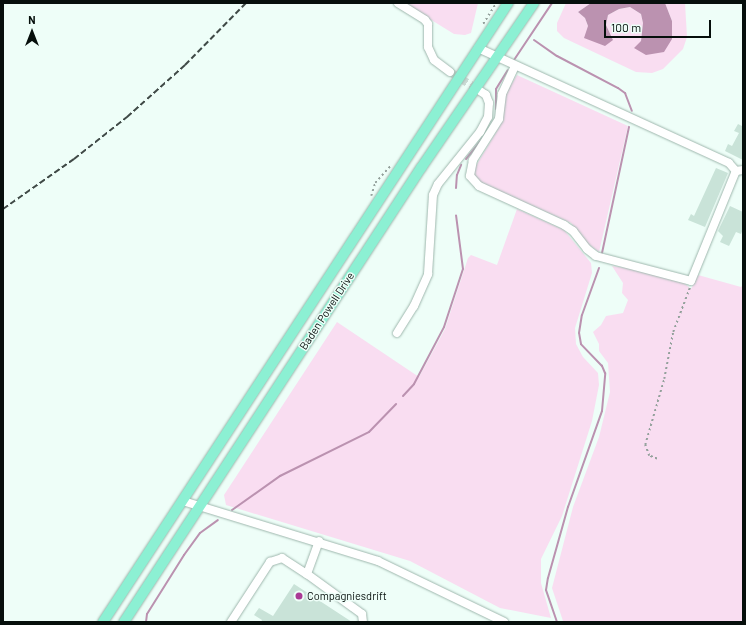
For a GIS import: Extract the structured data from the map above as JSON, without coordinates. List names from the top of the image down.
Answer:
{
  "streets": {
    "main road": ["Baden Powell Drive"]
  },
  "places": ["Compagniesdrift"],
  "scale_bar": "100 m",
  "north": "top"
}
